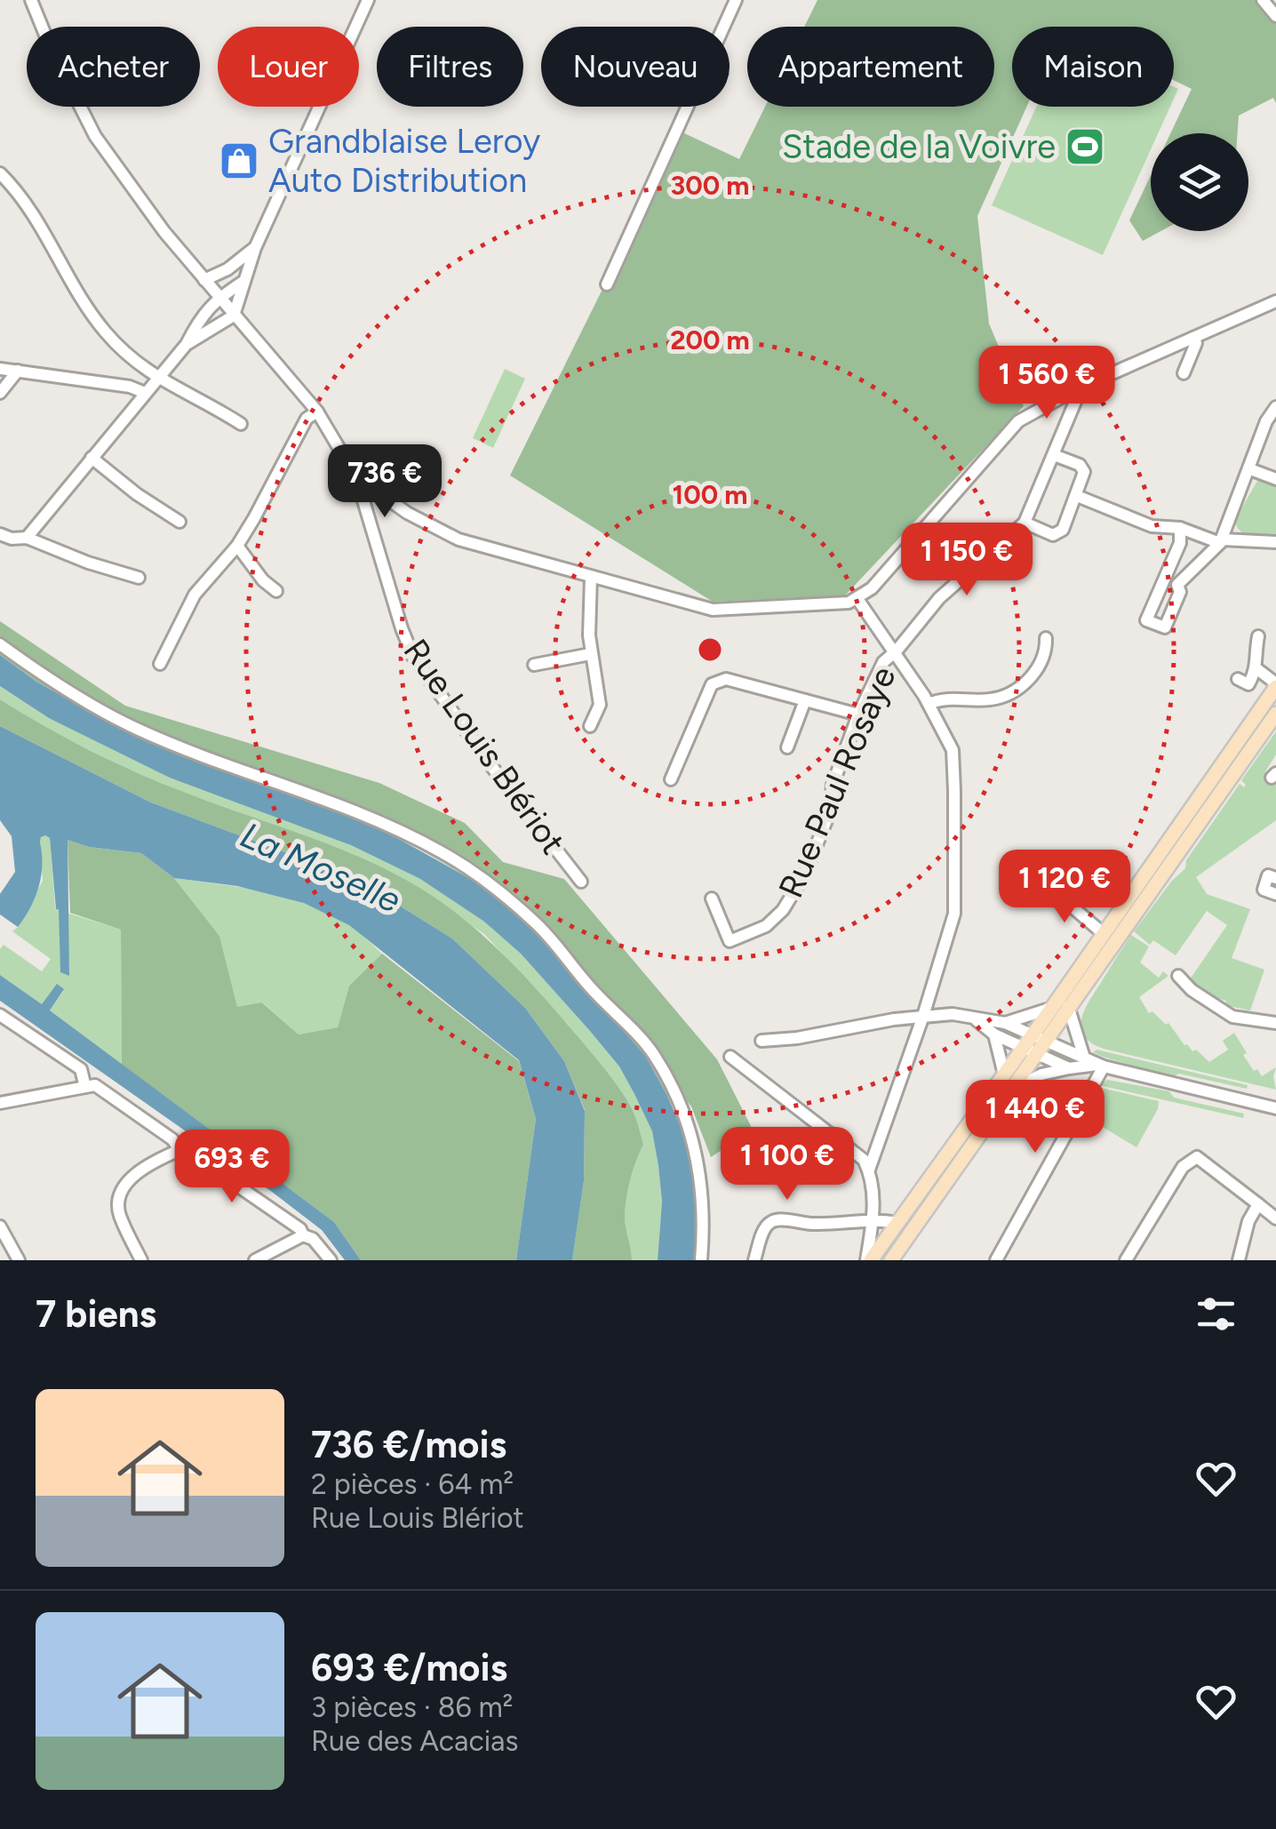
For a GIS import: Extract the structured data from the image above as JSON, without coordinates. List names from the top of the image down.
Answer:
{
  "streets": {
    "street": ["Rue Louis Blériot", "Rue Paul Rosaye"]
  },
  "water": ["La Moselle"],
  "places": {
    "sports": ["Stade de la Voivre"],
    "shop": ["Grandblaise Leroy Auto Distribution"]
  },
  "page": {
    "chip": [
      "Acheter",
      "Louer",
      "Filtres",
      "Nouveau",
      "Appartement",
      "Maison"
    ],
    "price": [
      "1 560 €",
      "736 €",
      "1 150 €",
      "1 120 €",
      "1 440 €",
      "1 100 €",
      "693 €"
    ],
    "heading": "7 biens",
    "list": [
      {
        "name": "736 €/mois",
        "note": "2 pièces · 64 m² · Rue Louis Blériot"
      },
      {
        "name": "693 €/mois",
        "note": "3 pièces · 86 m² · Rue des Acacias"
      }
    ]
  },
  "rings": ["300 m", "200 m", "100 m"]
}
